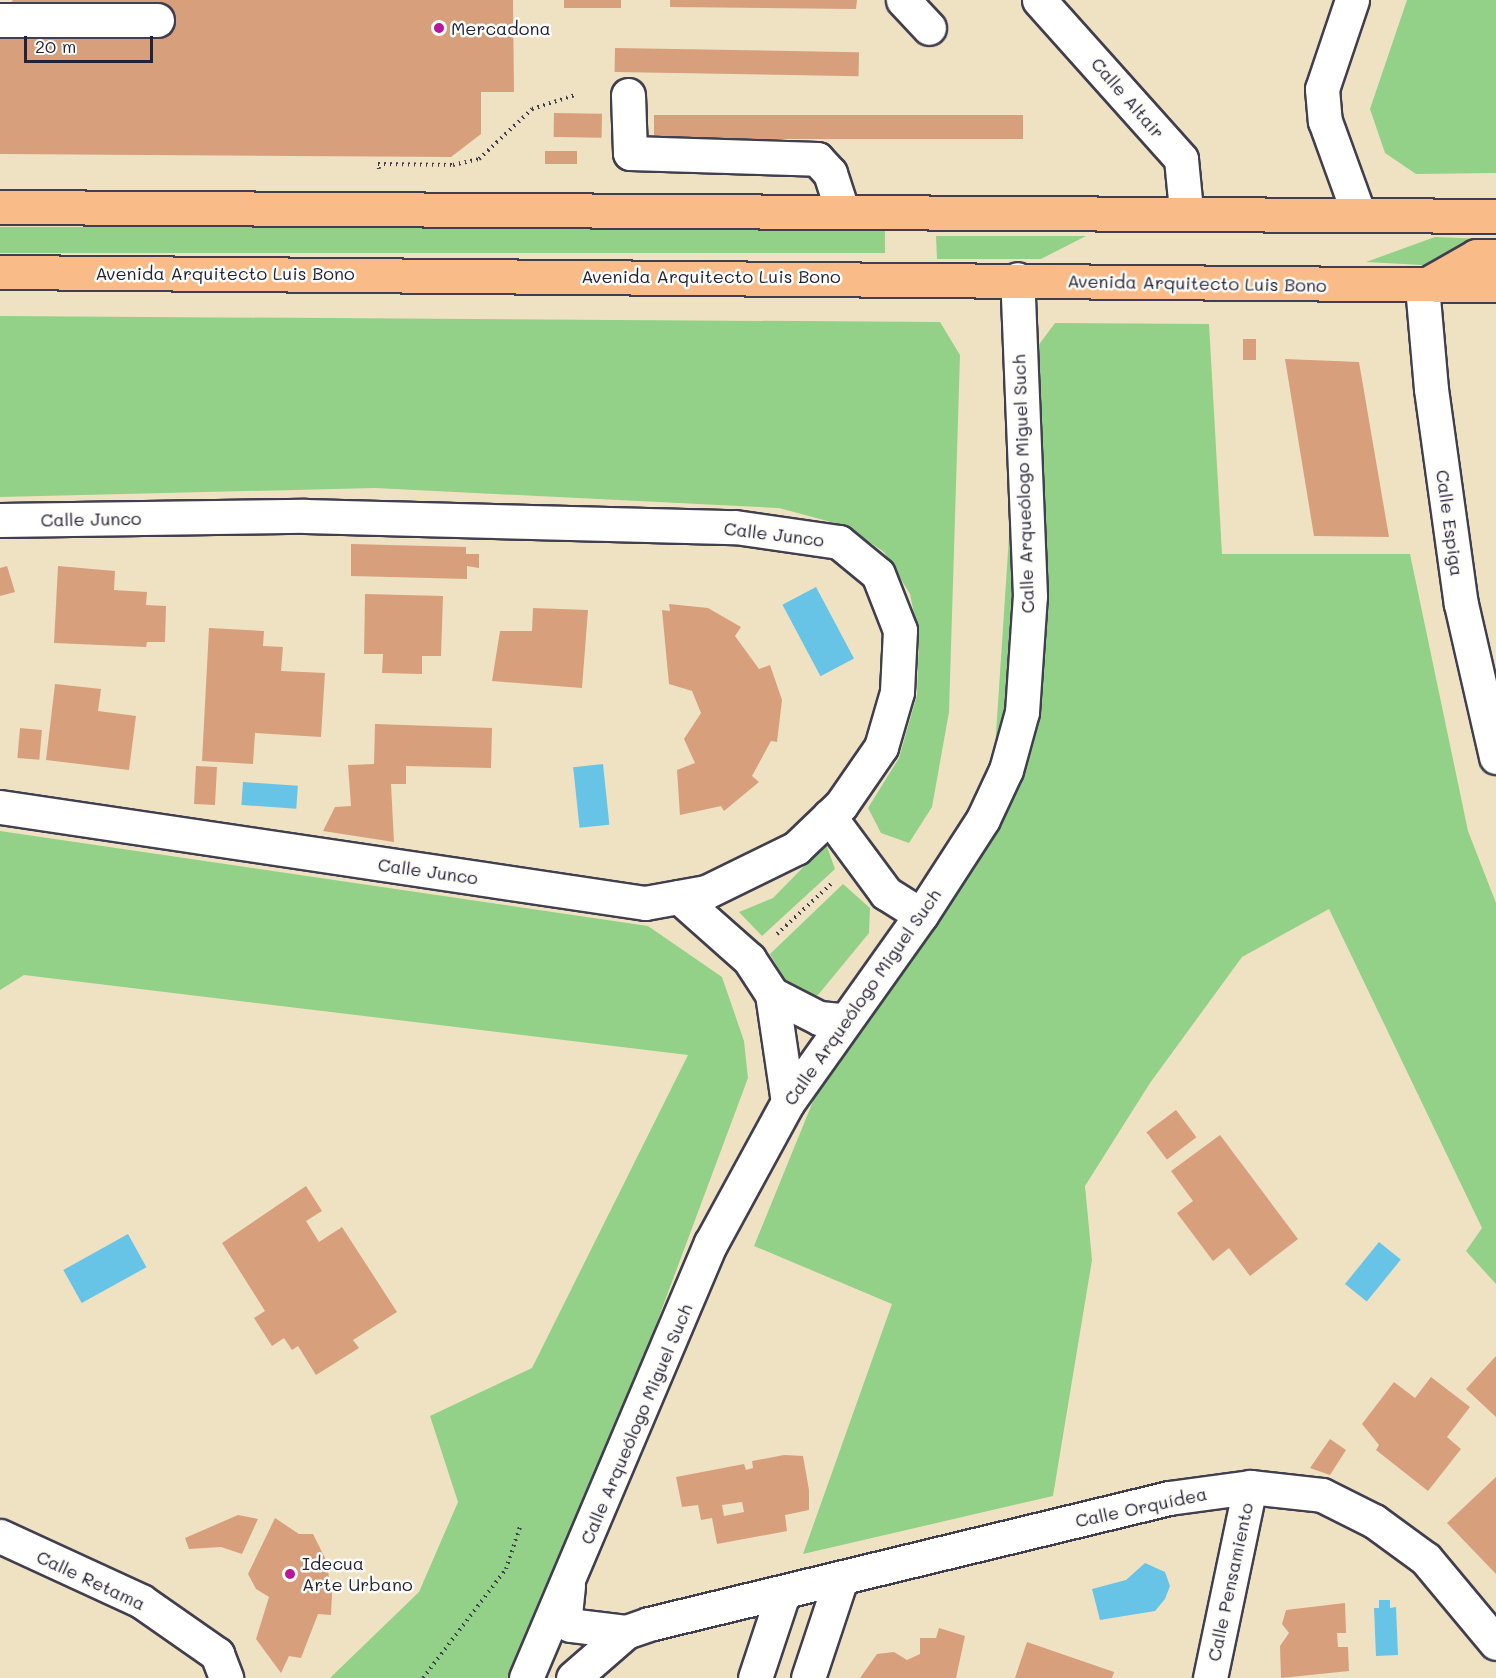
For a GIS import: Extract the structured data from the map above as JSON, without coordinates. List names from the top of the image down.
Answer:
{
  "streets": {
    "main road": ["Avenida Arquitecto Luis Bono"],
    "street": [
      "Calle Altair",
      "Calle Arqueólogo Miguel Such",
      "Calle Junco",
      "Calle Espiga",
      "Calle Orquídea",
      "Calle Retama",
      "Calle Pensamiento"
    ]
  },
  "crossings": [
    ["Avenida Arquitecto Luis Bono", "Calle Arqueólogo Miguel Such"],
    ["Avenida Arquitecto Luis Bono", "Calle Espiga"],
    ["Calle Arqueólogo Miguel Such", "Calle Orquídea"],
    ["Calle Orquídea", "Calle Pensamiento"]
  ],
  "places": ["Mercadona", "Idecua Arte Urbano"],
  "scale_bar": "20 m"
}
